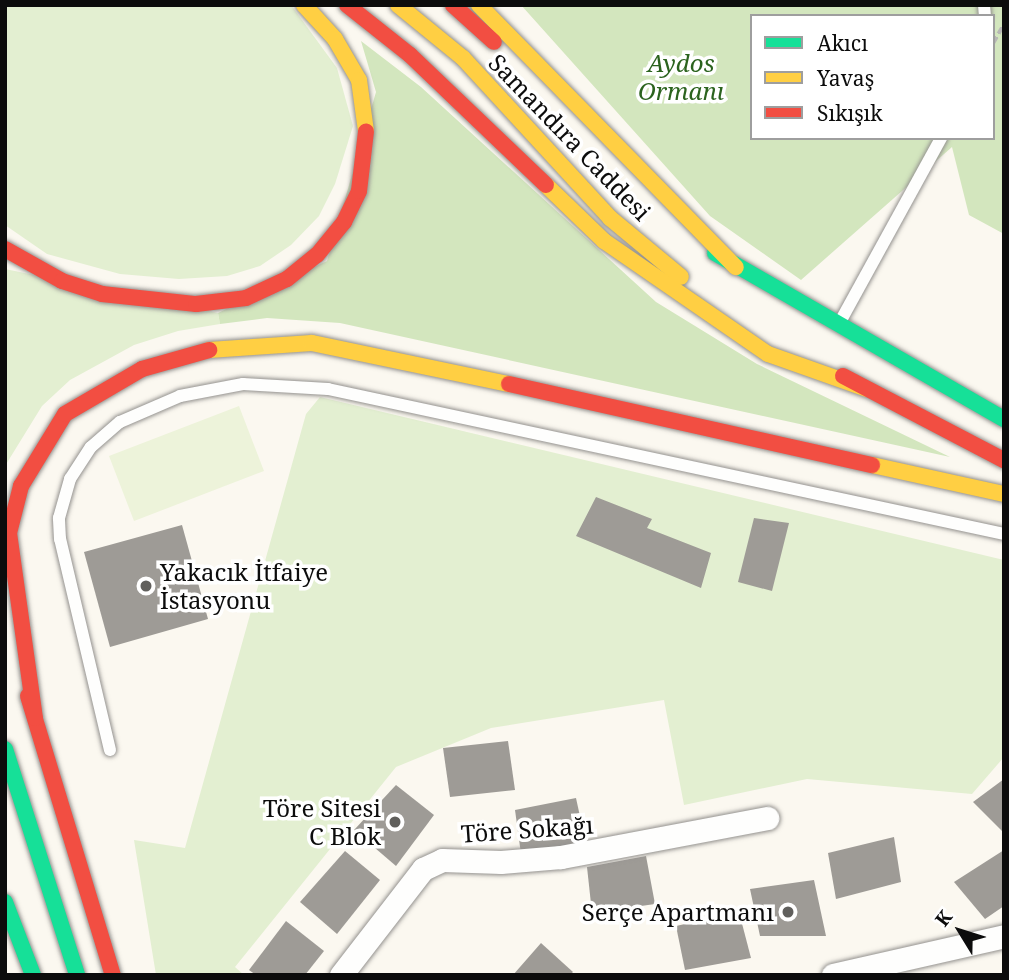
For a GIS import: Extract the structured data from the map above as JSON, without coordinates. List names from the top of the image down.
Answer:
{
  "streets": {
    "main road": ["Samandıra Caddesi"],
    "street": ["Töre Sokağı"]
  },
  "parks": ["Aydos Ormanı"],
  "places": ["Yakacık İtfaiye İstasyonu", "Töre Sitesi C Blok", "Serçe Apartmanı"],
  "legend": ["Akıcı", "Yavaş", "Sıkışık"],
  "north": "top left"
}
